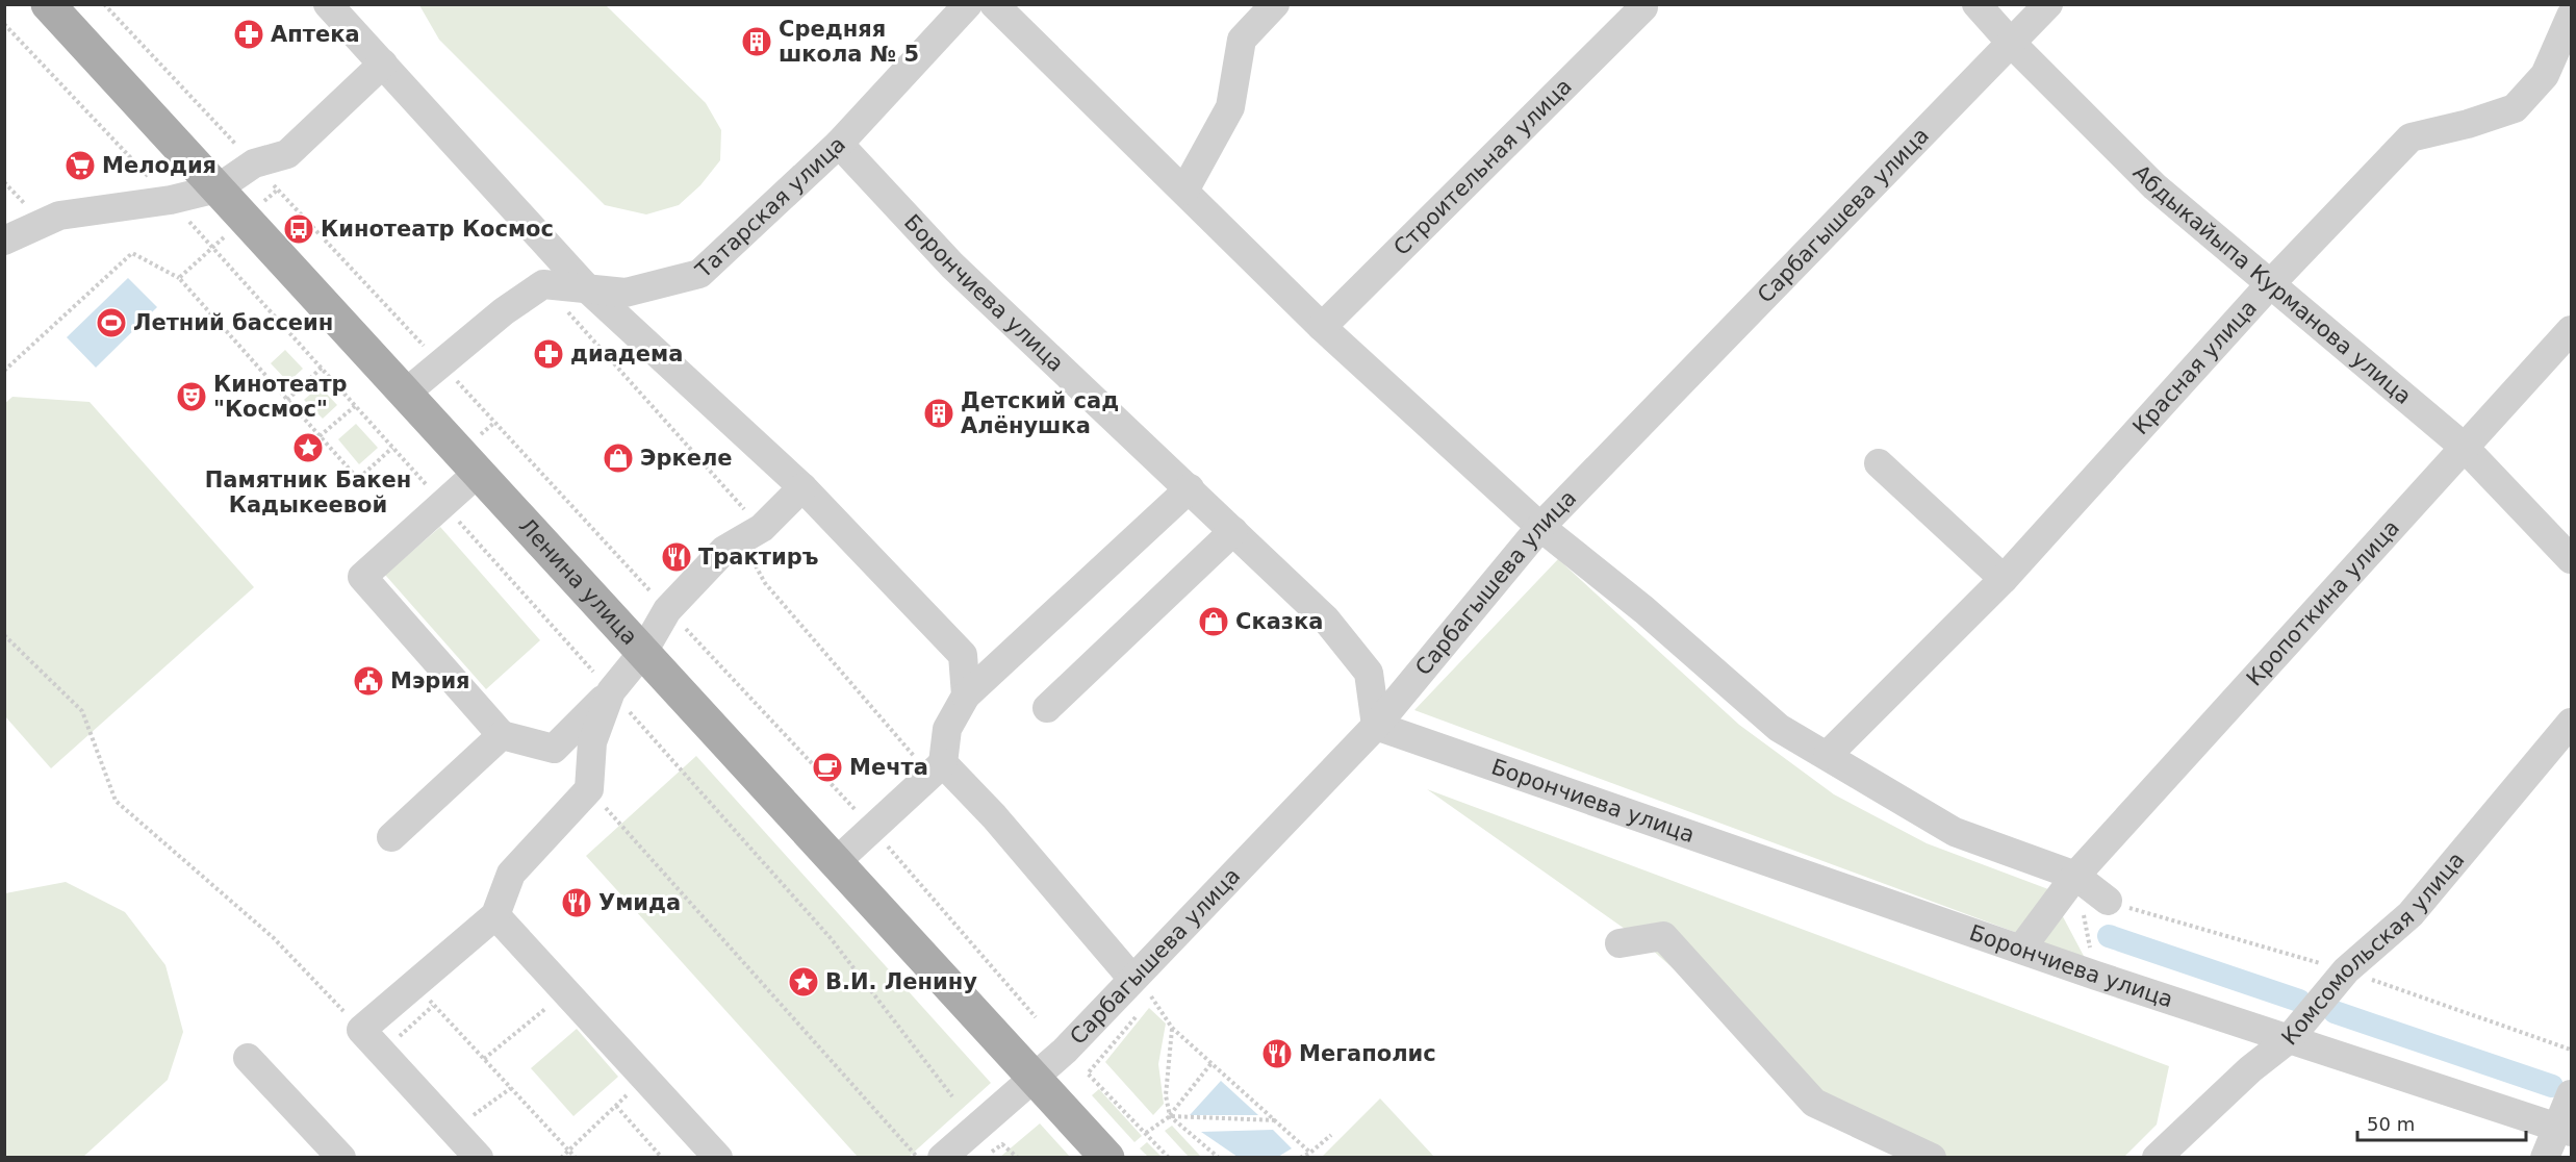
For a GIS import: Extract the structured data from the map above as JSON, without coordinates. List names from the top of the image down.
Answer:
{
  "streets": {
    "main road": ["Ленина улица"],
    "street": [
      "Строительная улица",
      "Татарская улица",
      "Сарбагышева улица",
      "Абдыкайыпа Курманова улица",
      "Борончиева улица",
      "Красная улица",
      "Кропоткина улица",
      "Комсомольская улица"
    ]
  },
  "crossings": [
    ["Татарская улица", "Борончиева улица"],
    ["Сарбагышева улица", "Абдыкайыпа Курманова улица"],
    ["Сарбагышева улица", "Борончиева улица"],
    ["Сарбагышева улица", "Ленина улица"],
    ["Абдыкайыпа Курманова улица", "Красная улица"],
    ["Абдыкайыпа Курманова улица", "Кропоткина улица"],
    ["Борончиева улица", "Кропоткина улица"],
    ["Борончиева улица", "Комсомольская улица"]
  ],
  "places": {
    "pharmacy": ["Аптека", "диадема"],
    "building": ["Средняя школа № 5", "Детский сад Алёнушка"],
    "supermarket": ["Мелодия"],
    "bus stop": ["Кинотеатр Космос"],
    "sports": ["Летний бассеин"],
    "theatre": ["Кинотеатр \"Космос\""],
    "place": ["Памятник Бакен Кадыкеевой", "В.И. Ленину"],
    "shop": ["Эркеле", "Сказка"],
    "restaurant": ["Трактиръ", "Умида", "Мегаполис"],
    "public building": ["Мэрия"],
    "cafe": ["Мечта"]
  },
  "scale_bar": "50 m"
}
